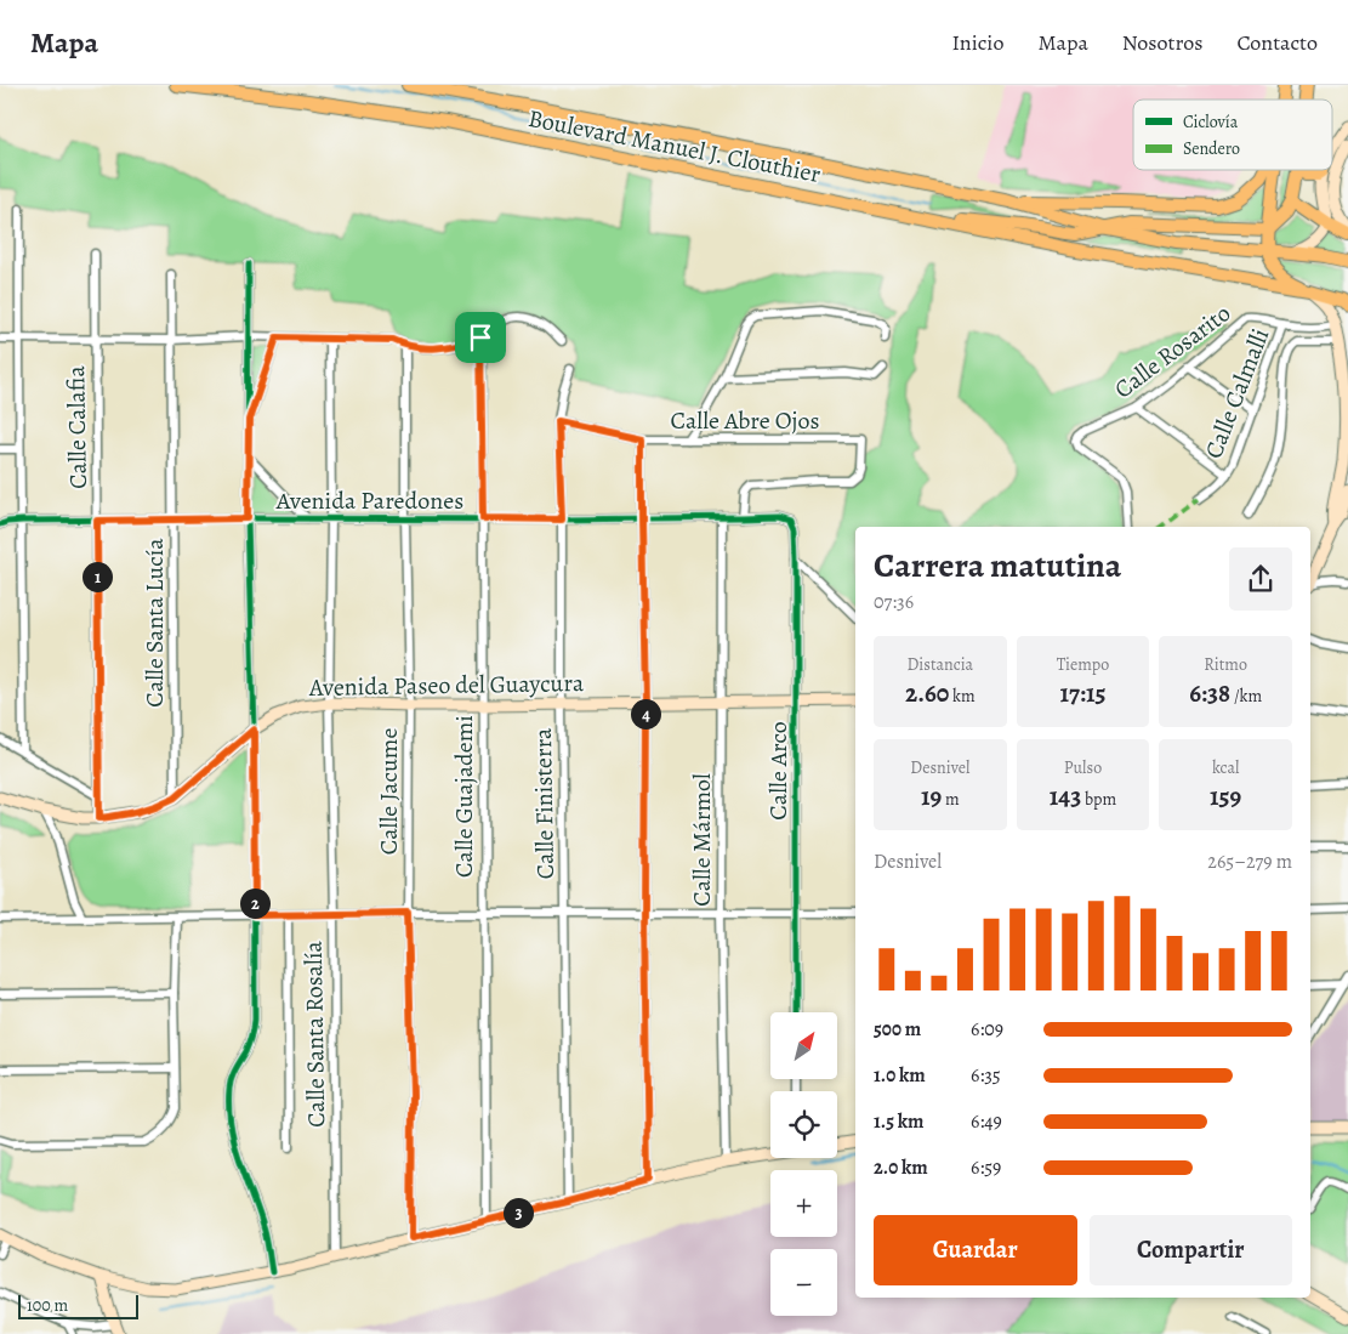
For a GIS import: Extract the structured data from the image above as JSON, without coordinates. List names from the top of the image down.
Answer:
{
  "streets": {
    "main road": ["Boulevard Manuel J. Clouthier"],
    "street": [
      "Calle Rosarito",
      "Calle Calmalli",
      "Calle Abre Ojos",
      "Calle Calafia",
      "Avenida Paredones",
      "Calle Santa Lucía",
      "Avenida Paseo del Guaycura",
      "Calle Arco",
      "Calle Jacume",
      "Calle Guajademi",
      "Calle Finisterra",
      "Calle Mármol",
      "Calle Santa Rosalía"
    ]
  },
  "crossings": [
    ["Calle Rosarito", "Calle Calmalli"],
    ["Calle Abre Ojos", "Avenida Paredones"],
    ["Calle Abre Ojos", "Calle Finisterra"],
    ["Calle Calafia", "Avenida Paredones"],
    ["Calle Calafia", "Avenida Paseo del Guaycura"],
    ["Avenida Paredones", "Calle Santa Lucía"],
    ["Avenida Paredones", "Calle Arco"],
    ["Avenida Paredones", "Calle Jacume"],
    ["Avenida Paredones", "Calle Guajademi"],
    ["Avenida Paredones", "Calle Finisterra"],
    ["Avenida Paredones", "Calle Mármol"],
    ["Avenida Paredones", "Calle Santa Rosalía"],
    ["Calle Santa Lucía", "Avenida Paseo del Guaycura"],
    ["Avenida Paseo del Guaycura", "Calle Arco"],
    ["Avenida Paseo del Guaycura", "Calle Jacume"],
    ["Avenida Paseo del Guaycura", "Calle Guajademi"],
    ["Avenida Paseo del Guaycura", "Calle Finisterra"],
    ["Avenida Paseo del Guaycura", "Calle Mármol"],
    ["Avenida Paseo del Guaycura", "Calle Santa Rosalía"]
  ],
  "legend": ["Ciclovía", "Sendero"],
  "scale_bar": "100 m",
  "north": "top right",
  "page": {
    "header": "Mapa",
    "nav": [
      "Inicio",
      "Mapa",
      "Nosotros",
      "Contacto"
    ],
    "heading": ["Carrera matutina", "07:36"],
    "pins": [
      "1",
      "4",
      "2",
      "3"
    ],
    "stats": [
      ["Distancia", "2.60 km"],
      ["Tiempo", "17:15"],
      ["Ritmo", "6:38 /km"],
      ["Desnivel", "19 m"],
      ["Pulso", "143 bpm"],
      ["kcal", "159"]
    ],
    "chart": ["Desnivel", "265–279 m"],
    "list": [
      {
        "name": "500 m",
        "note": "6:09"
      },
      {
        "name": "1.0 km",
        "note": "6:35"
      },
      {
        "name": "1.5 km",
        "note": "6:49"
      },
      {
        "name": "2.0 km",
        "note": "6:59"
      }
    ],
    "map_buttons": ["+", "−"],
    "buttons": ["Guardar", "Compartir"],
    "scale": "100 m"
  }
}
